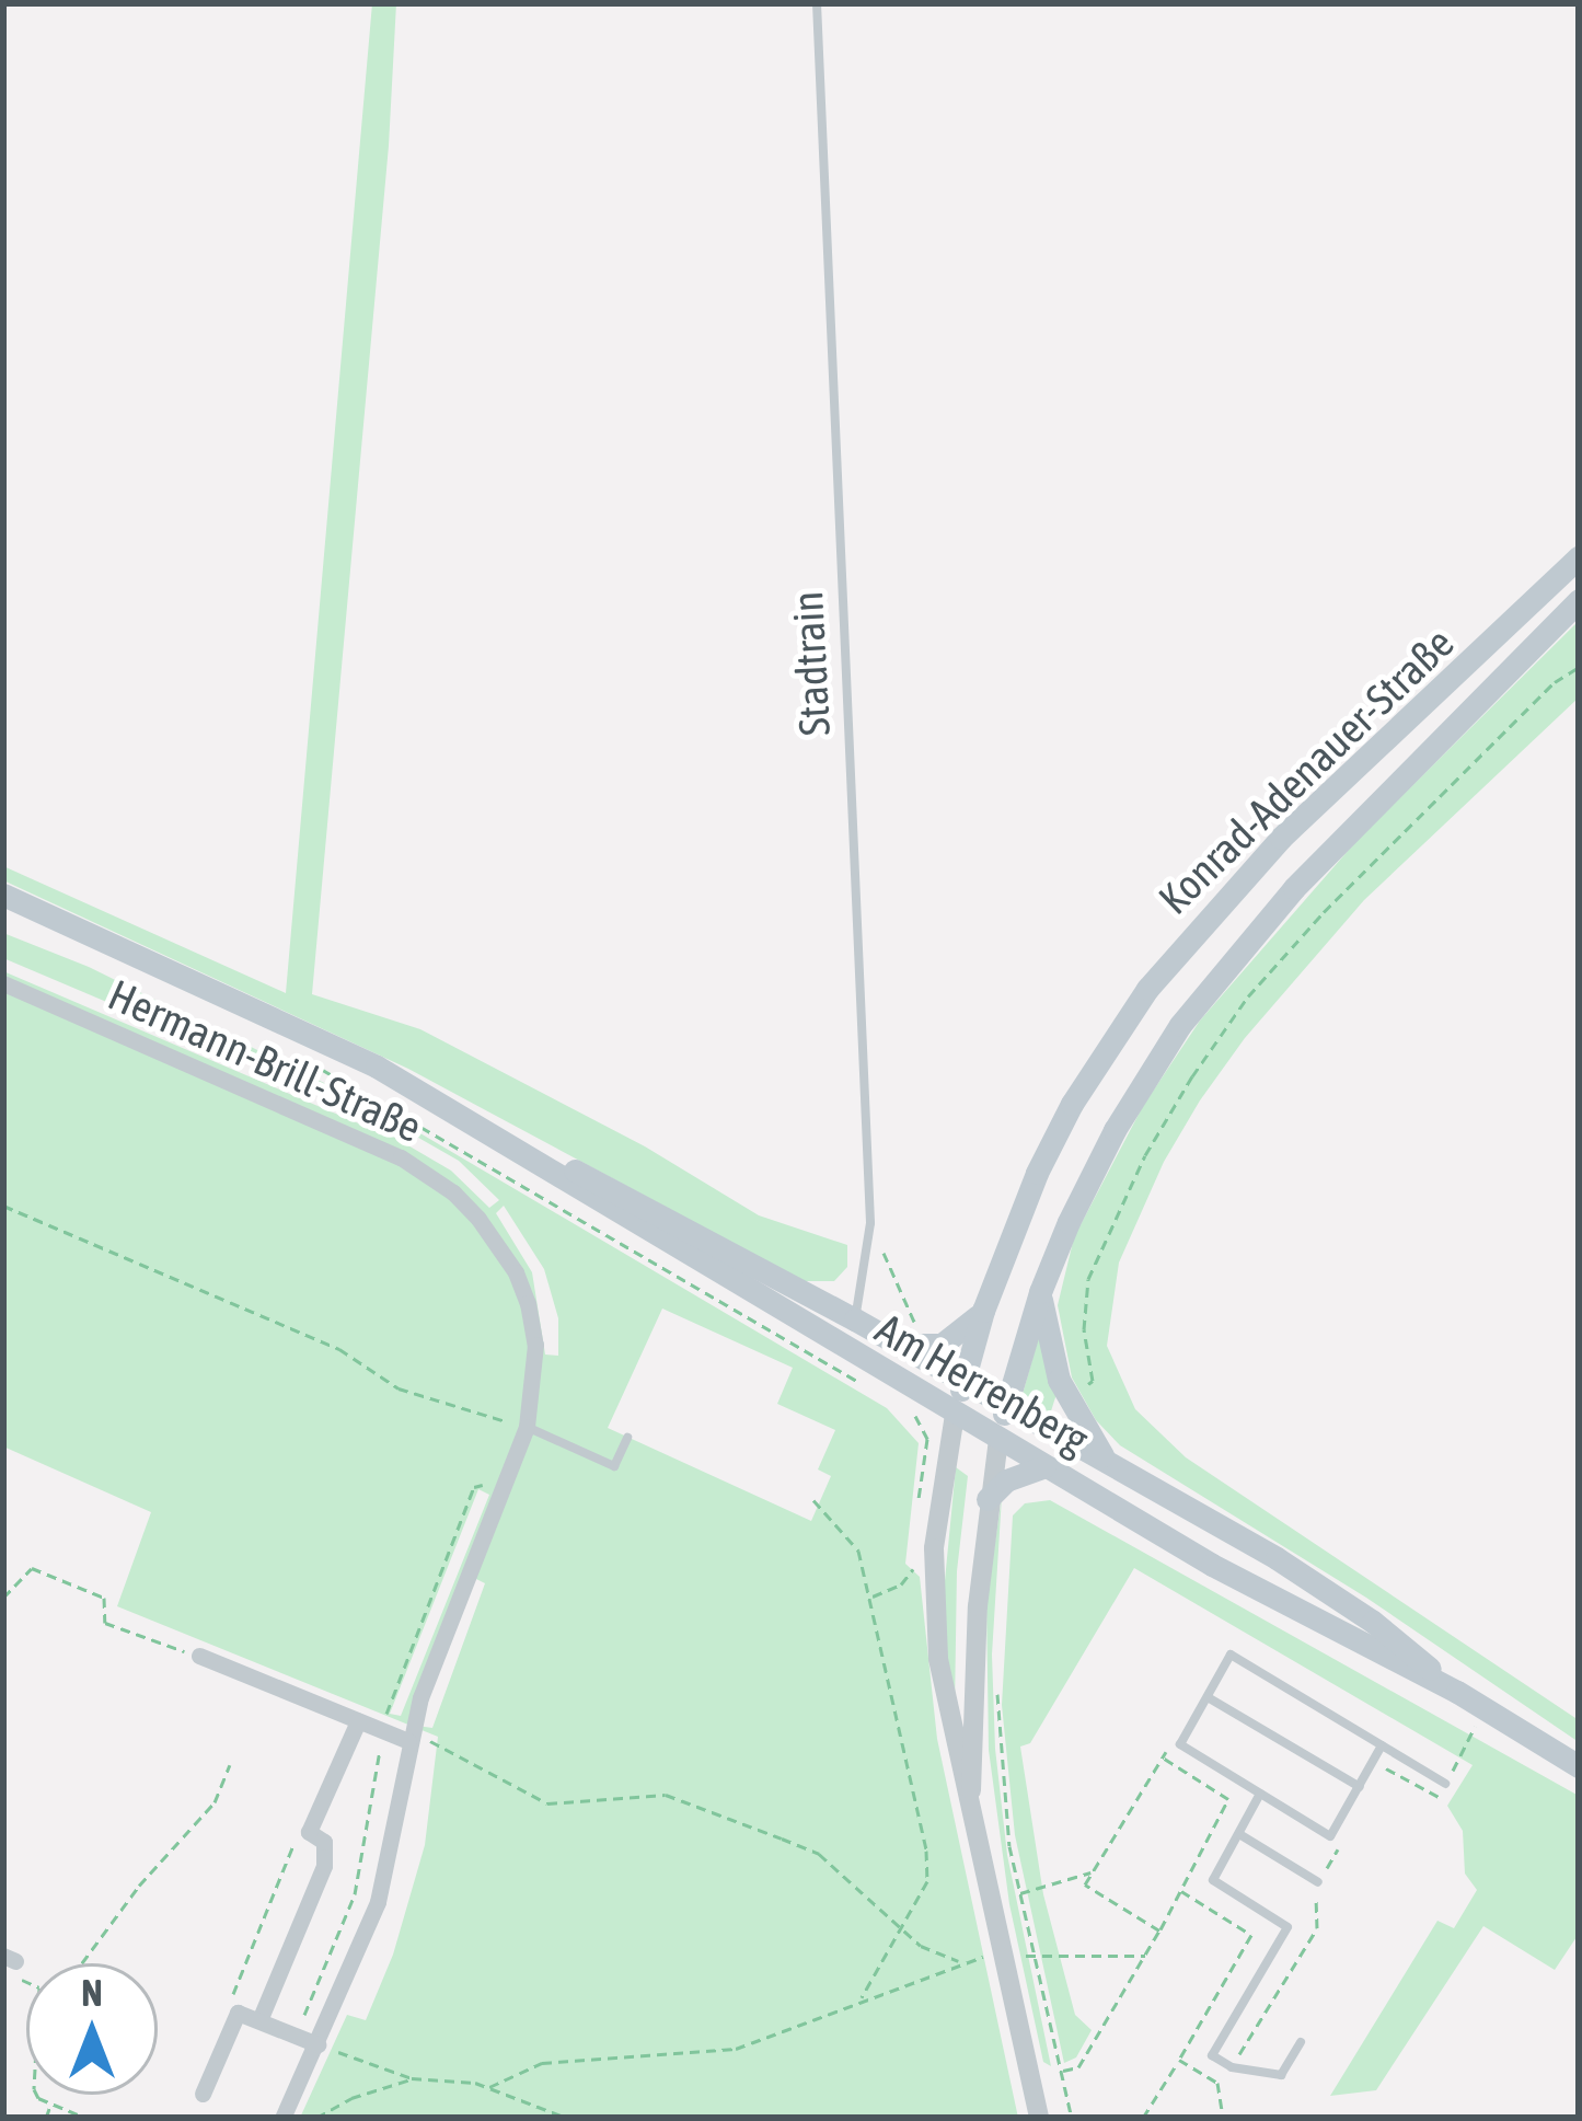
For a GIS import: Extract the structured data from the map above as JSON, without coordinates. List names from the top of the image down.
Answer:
{
  "streets": {
    "main road": ["Konrad-Adenauer-Straße", "Am Herrenberg"],
    "street": ["Hermann-Brill-Straße"],
    "lane": ["Stadtrain"]
  },
  "crossings": [
    ["Stadtrain", "Am Herrenberg"],
    ["Konrad-Adenauer-Straße", "Am Herrenberg"]
  ],
  "north": "top"
}
